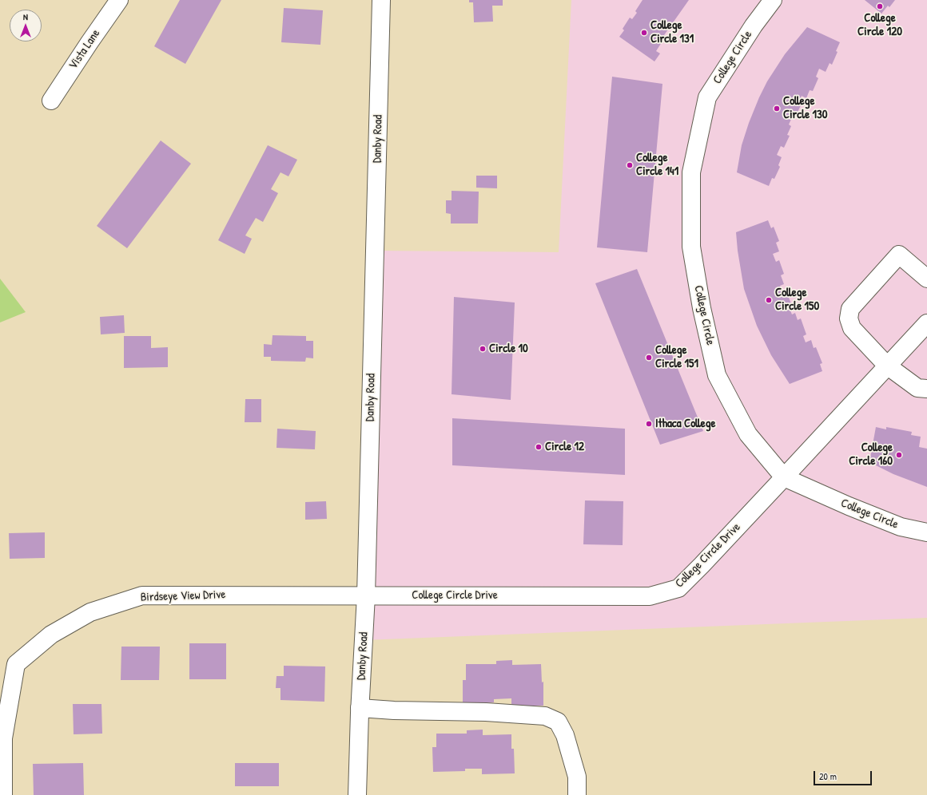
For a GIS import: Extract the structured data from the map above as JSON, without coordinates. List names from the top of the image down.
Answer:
{
  "streets": {
    "street": [
      "Vista Lane",
      "College Circle",
      "Danby Road",
      "College Circle Drive",
      "Birdseye View Drive"
    ]
  },
  "crossings": [
    ["College Circle", "College Circle Drive"],
    ["Danby Road", "College Circle Drive"],
    ["Danby Road", "Birdseye View Drive"],
    ["College Circle Drive", "Birdseye View Drive"]
  ],
  "places": [
    "College Circle 120",
    "College Circle 131",
    "College Circle 130",
    "College Circle 141",
    "College Circle 150",
    "Circle 10",
    "College Circle 151",
    "Ithaca College",
    "Circle 12",
    "College Circle 160"
  ],
  "scale_bar": "20 m",
  "north": "top"
}
